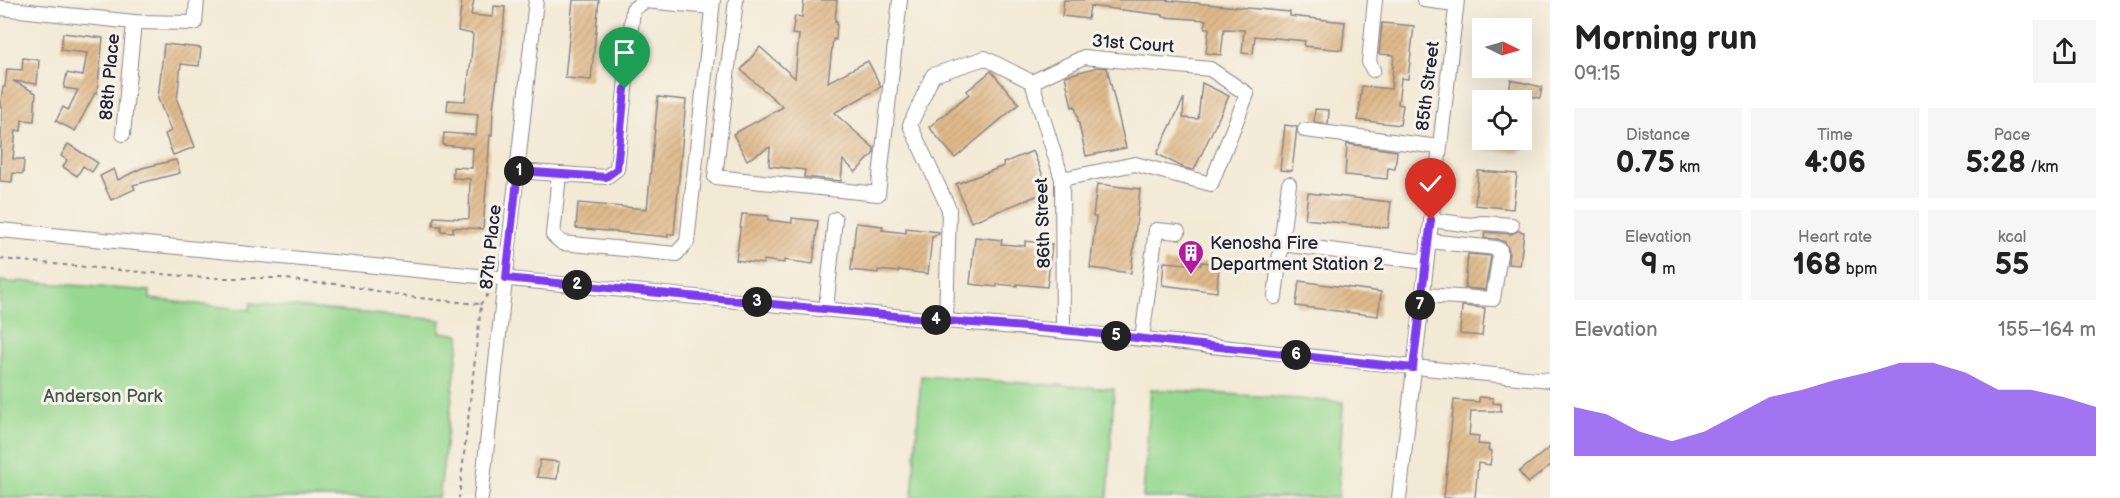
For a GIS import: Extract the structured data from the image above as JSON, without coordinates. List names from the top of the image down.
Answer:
{
  "streets": {
    "street": [
      "31st Court",
      "88th Place",
      "85th Street",
      "86th Street",
      "87th Place"
    ]
  },
  "crossings": [
    ["31st Court", "86th Street"]
  ],
  "parks": ["Anderson Park"],
  "places": {
    "building": ["Kenosha Fire Department Station 2"]
  },
  "north": "right",
  "page": {
    "heading": ["Morning run", "09:15"],
    "stats": [
      ["Distance", "0.75 km"],
      ["Time", "4:06"],
      ["Pace", "5:28 /km"],
      ["Elevation", "9 m"],
      ["Heart rate", "168 bpm"],
      ["kcal", "55"]
    ],
    "pins": [
      "1",
      "2",
      "3",
      "7",
      "4",
      "5",
      "6"
    ],
    "chart": ["Elevation", "155–164 m"]
  }
}
